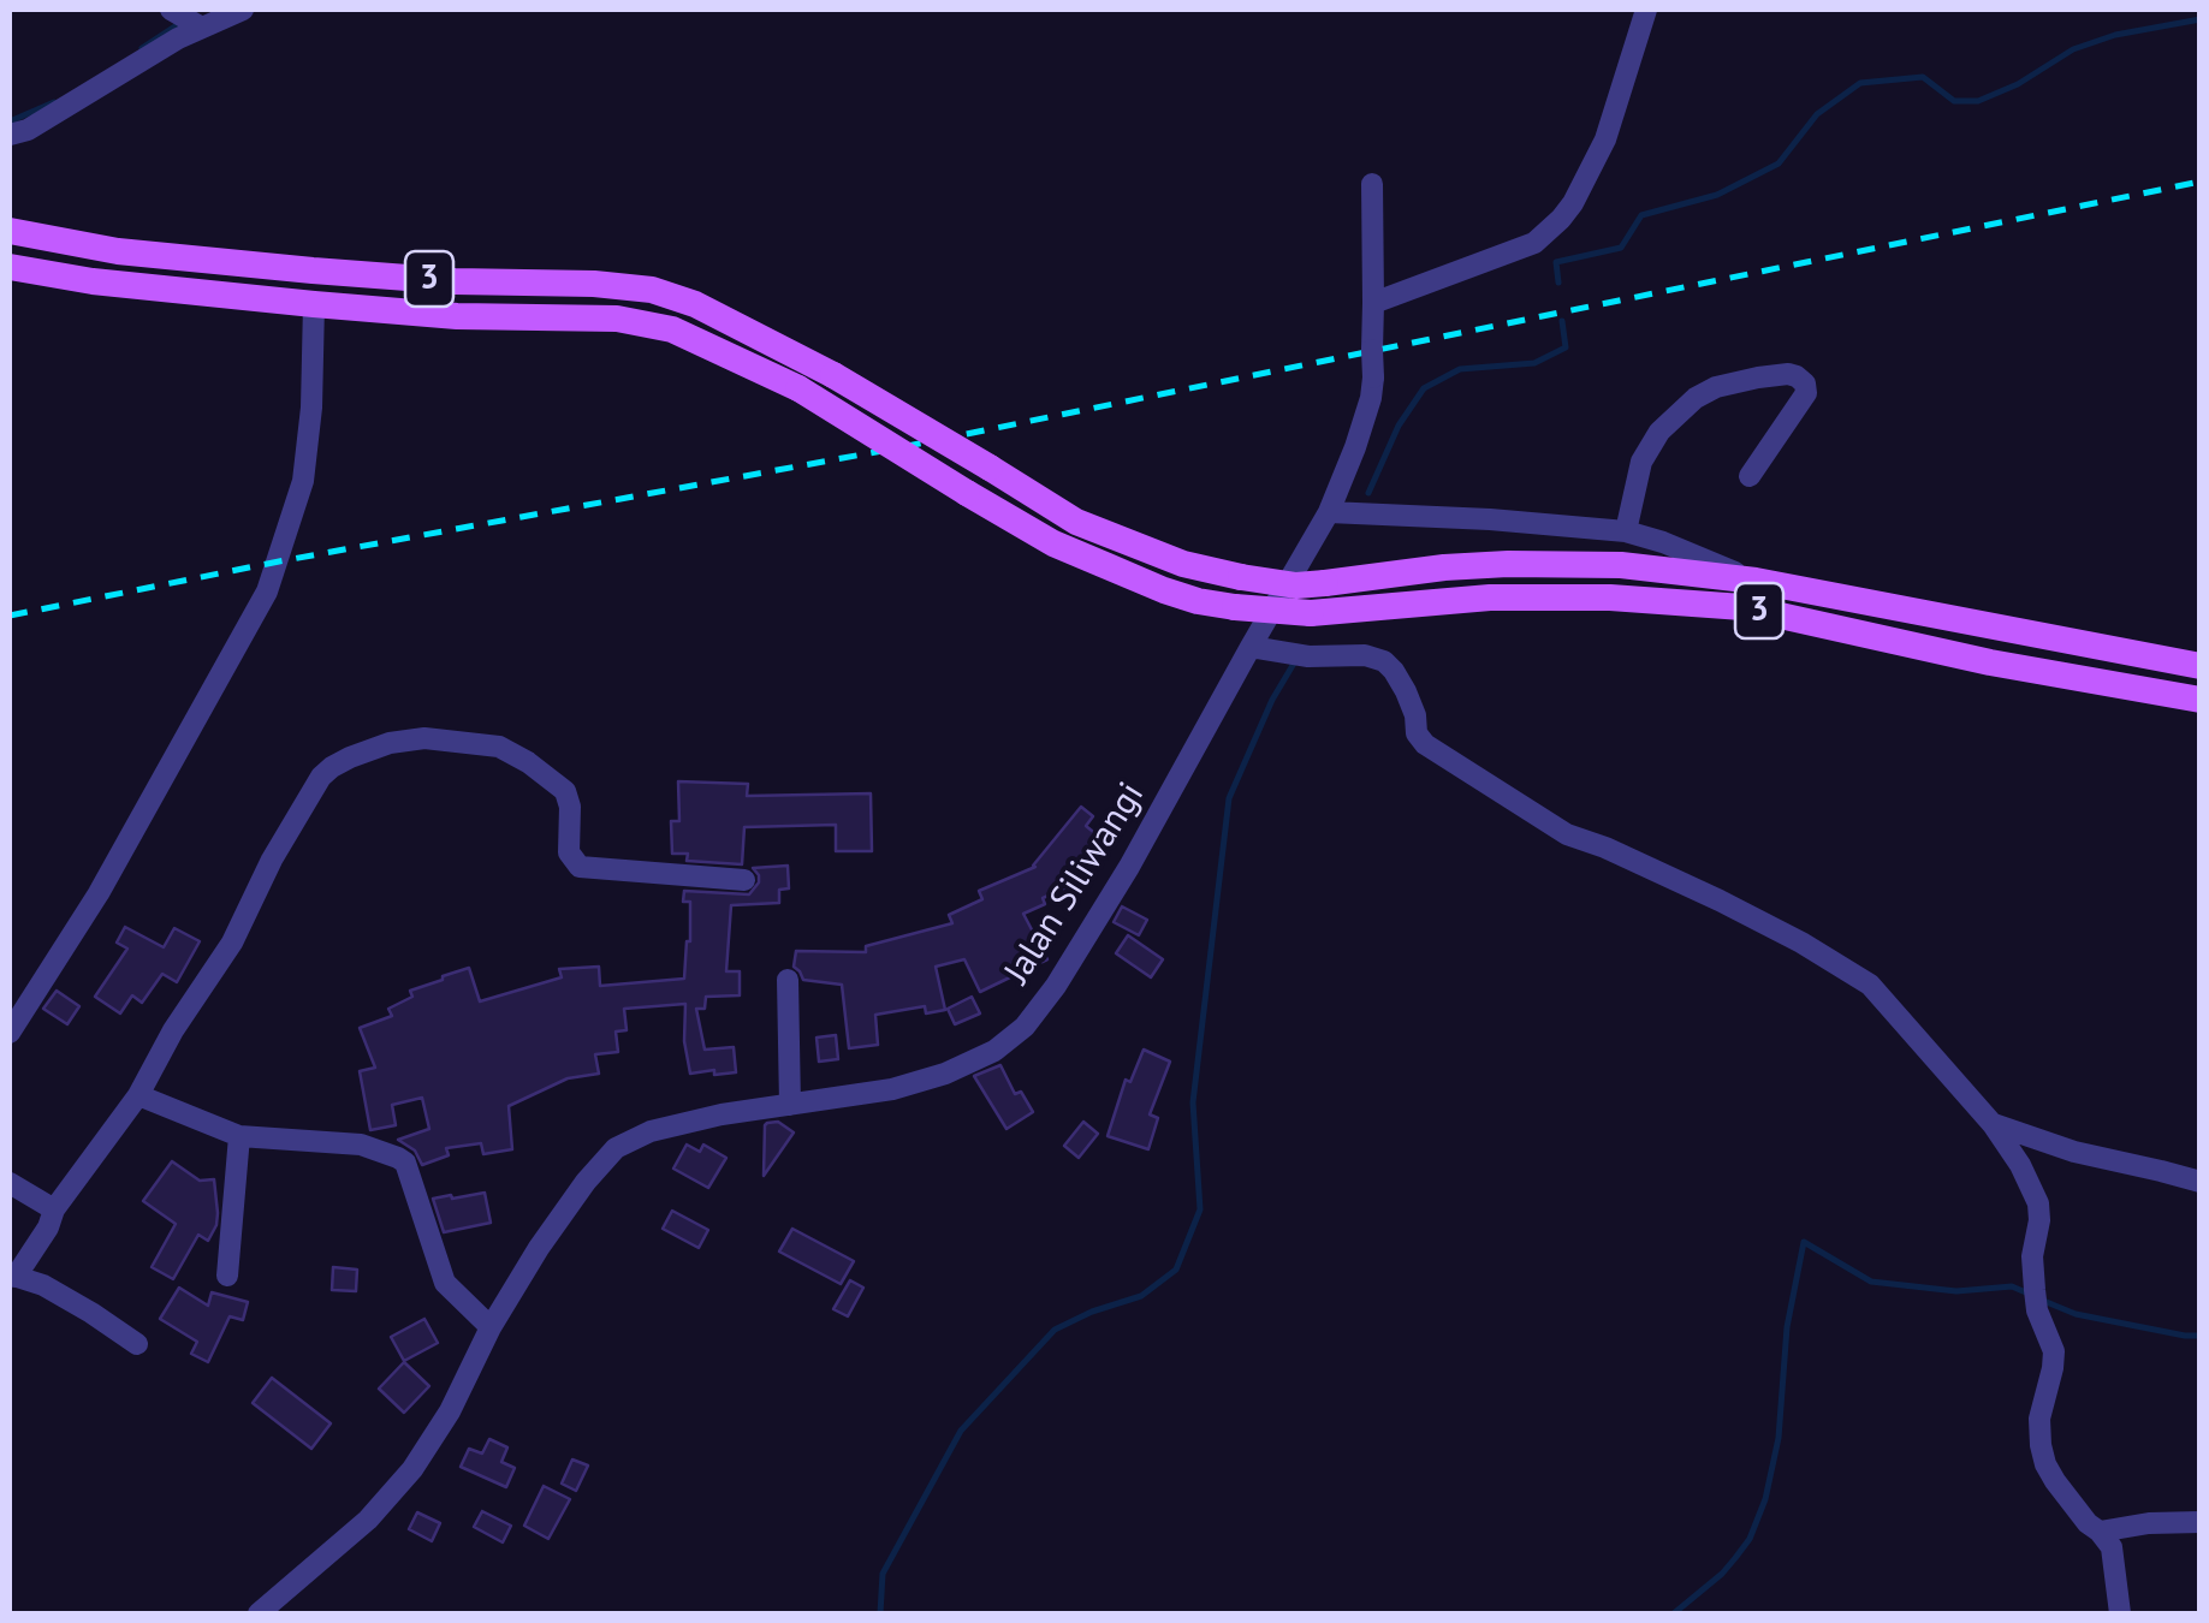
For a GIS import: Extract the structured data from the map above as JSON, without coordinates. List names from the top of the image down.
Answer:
{
  "streets": {
    "main road": ["3"],
    "street": ["Jalan Siliwangi"]
  }
}
